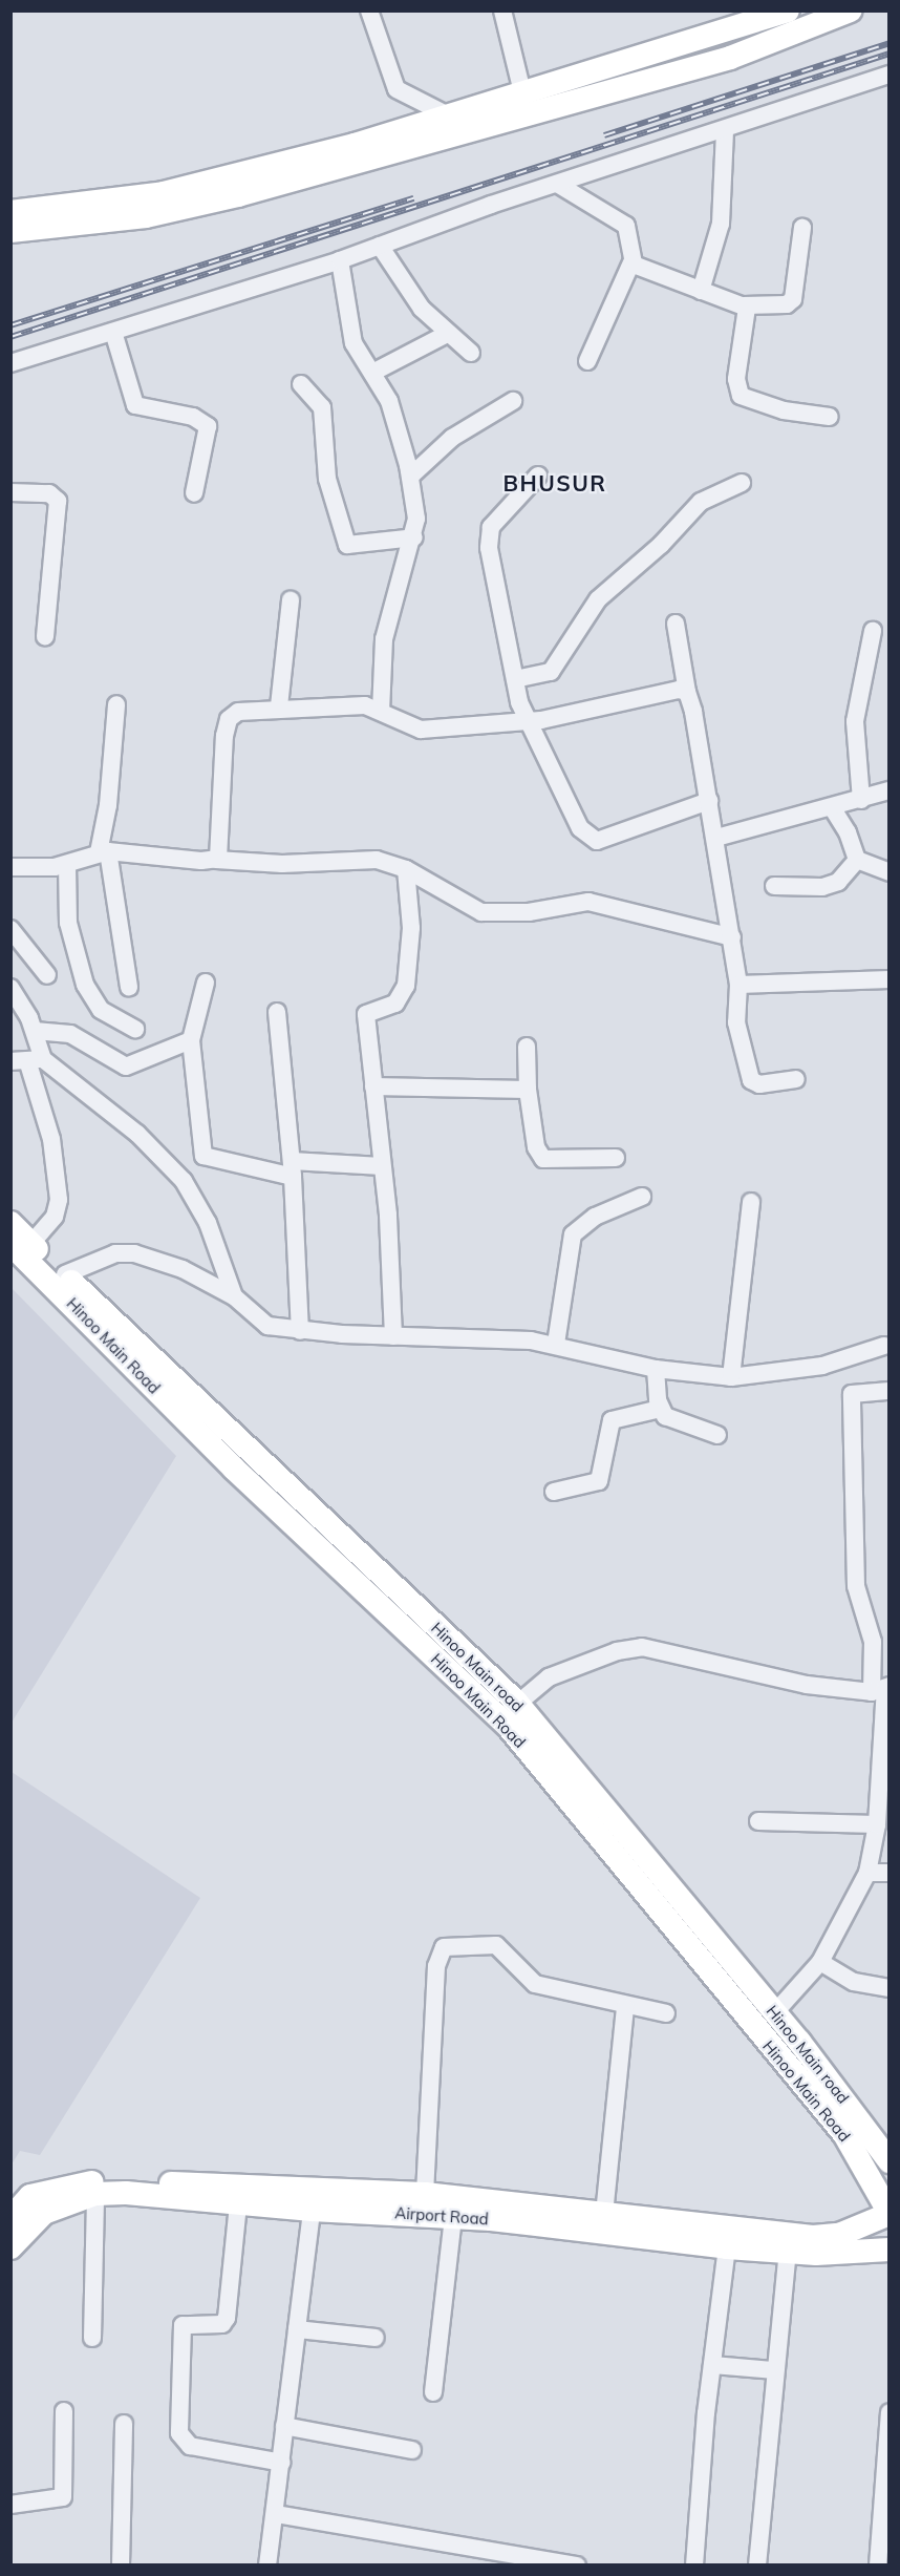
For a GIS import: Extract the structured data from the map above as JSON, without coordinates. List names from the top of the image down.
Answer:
{
  "streets": {
    "main road": ["Hinoo Main Road", "Hinoo Main road", "Airport Road"]
  },
  "crossings": [
    ["Hinoo Main Road", "Hinoo Main road"],
    ["Hinoo Main Road", "Airport Road"]
  ],
  "districts": ["BHUSUR"]
}
